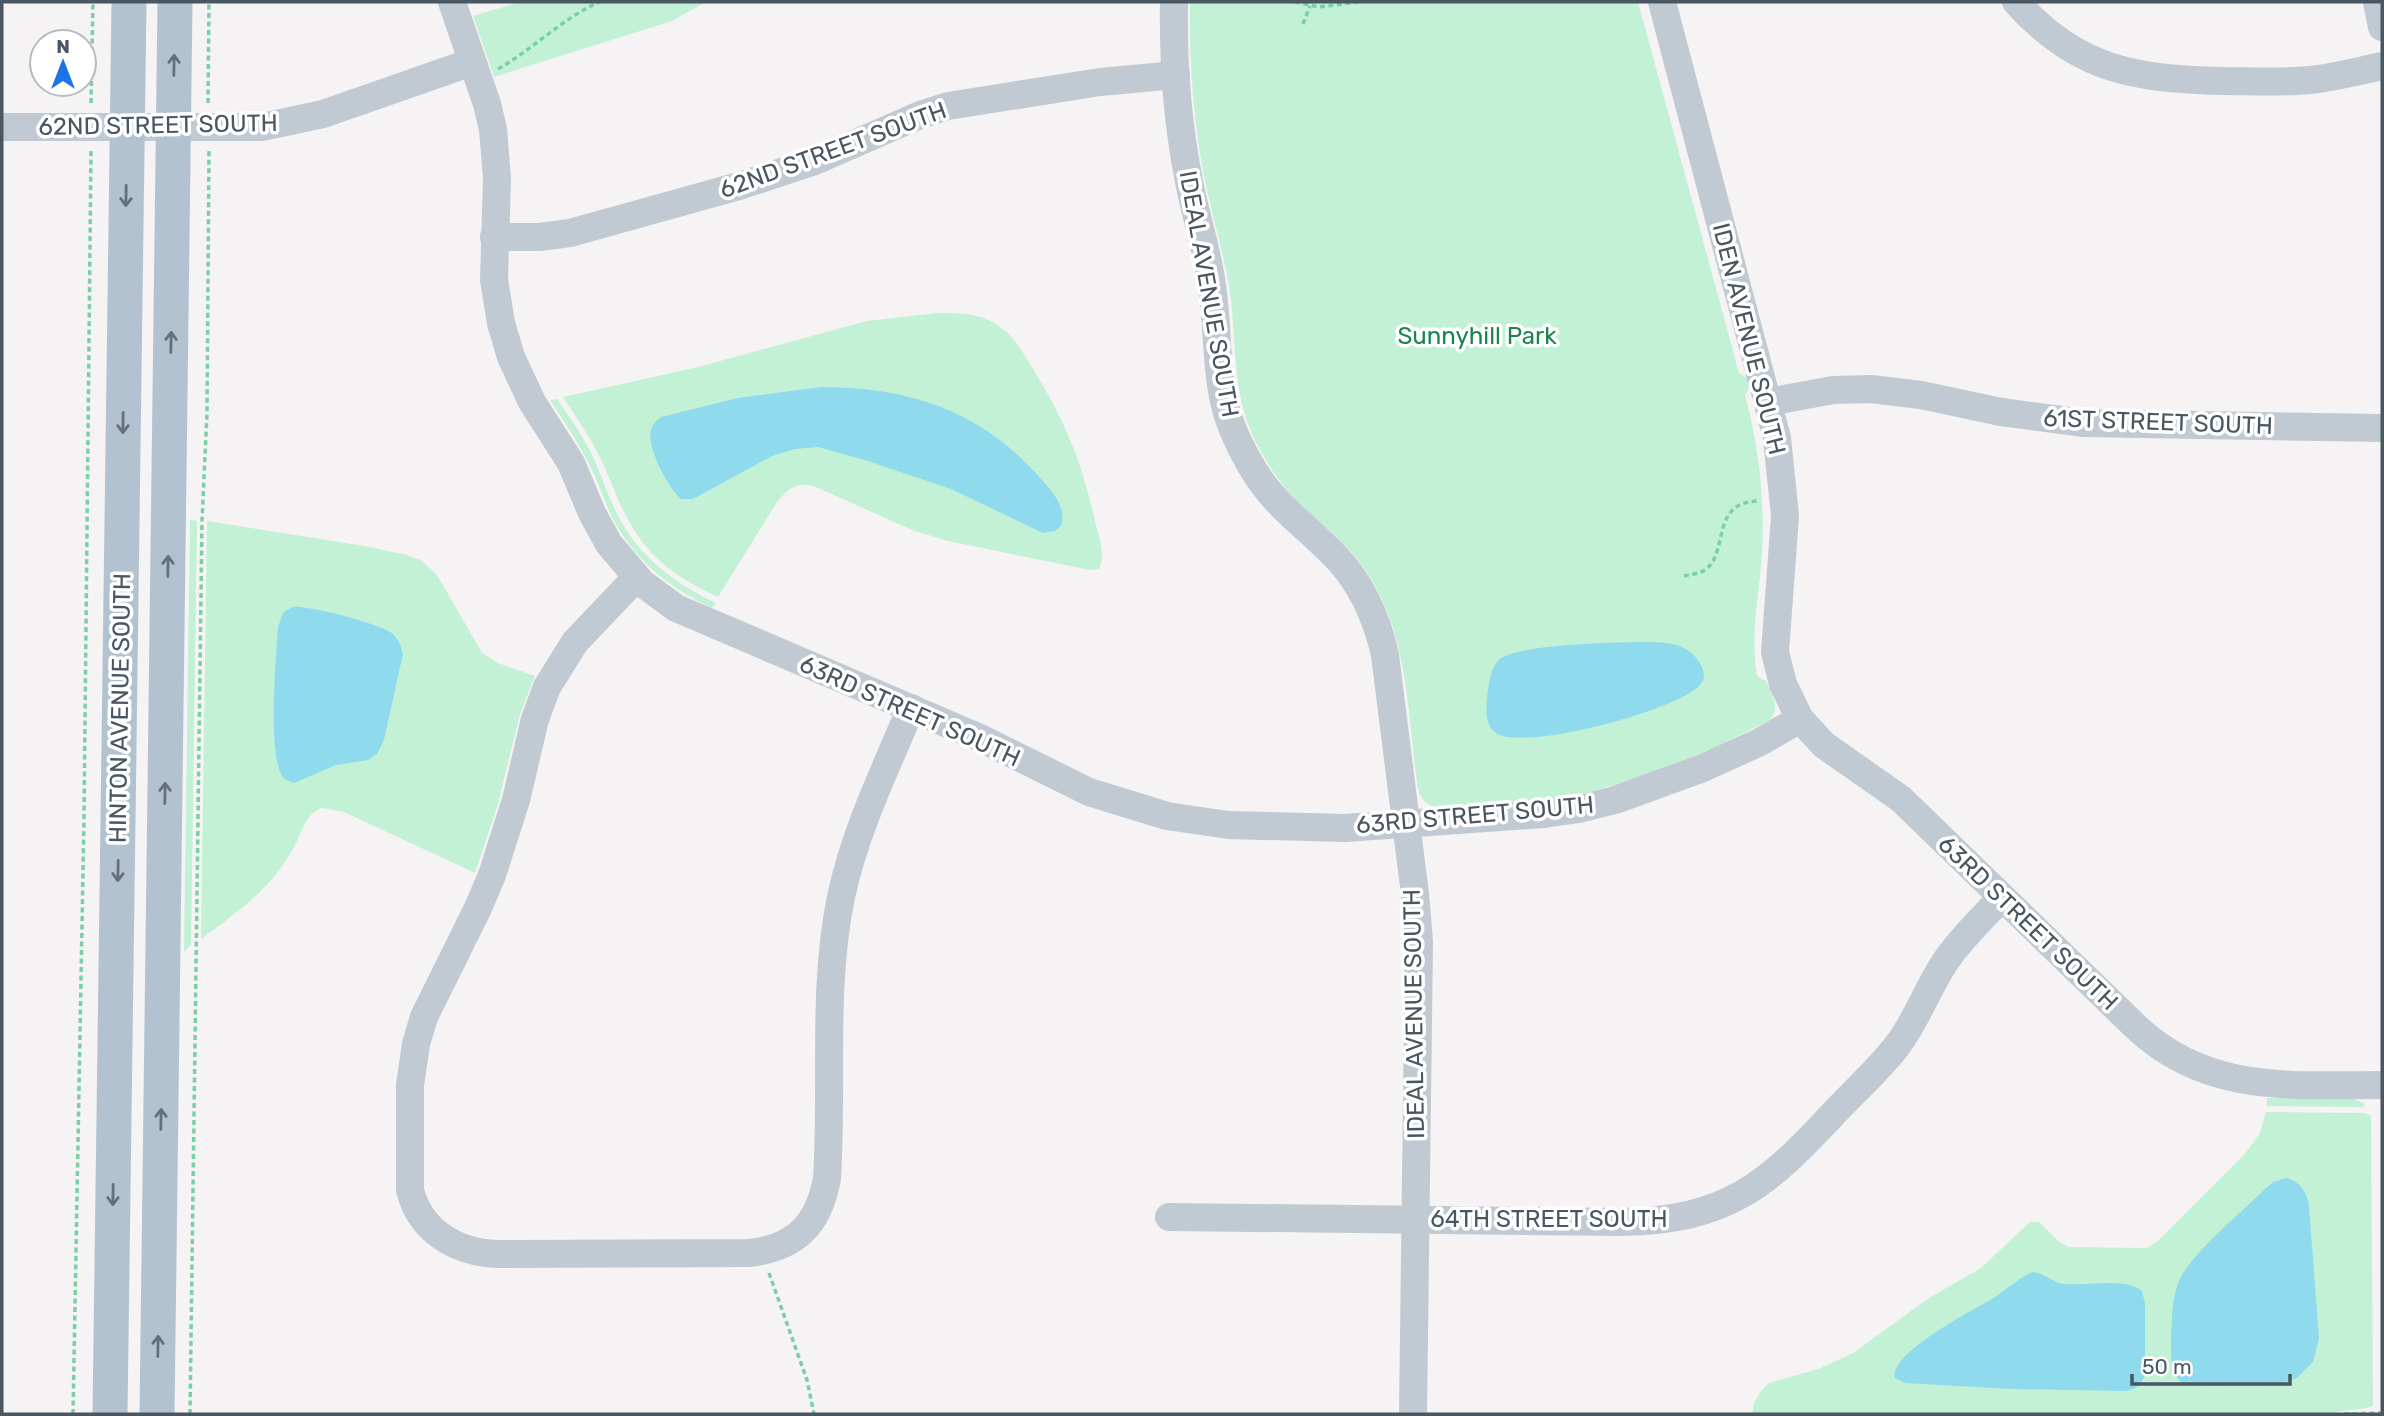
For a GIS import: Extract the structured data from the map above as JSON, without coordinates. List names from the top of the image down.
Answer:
{
  "streets": {
    "main road": ["HINTON AVENUE SOUTH"],
    "street": [
      "62ND STREET SOUTH",
      "IDEAL AVENUE SOUTH",
      "IDEN AVENUE SOUTH",
      "61ST STREET SOUTH",
      "63RD STREET SOUTH",
      "64TH STREET SOUTH"
    ]
  },
  "crossings": [
    ["62ND STREET SOUTH", "IDEAL AVENUE SOUTH"],
    ["62ND STREET SOUTH", "HINTON AVENUE SOUTH"],
    ["62ND STREET SOUTH", "63RD STREET SOUTH"],
    ["IDEAL AVENUE SOUTH", "63RD STREET SOUTH"],
    ["IDEAL AVENUE SOUTH", "64TH STREET SOUTH"],
    ["IDEN AVENUE SOUTH", "61ST STREET SOUTH"],
    ["IDEN AVENUE SOUTH", "63RD STREET SOUTH"],
    ["63RD STREET SOUTH", "64TH STREET SOUTH"]
  ],
  "parks": ["Sunnyhill Park"],
  "scale_bar": "50 m",
  "north": "top"
}
